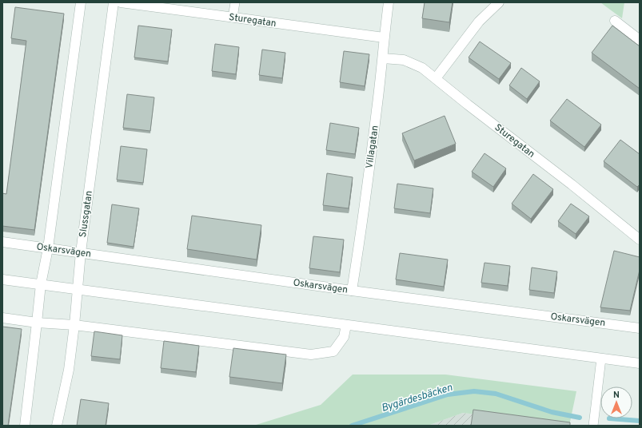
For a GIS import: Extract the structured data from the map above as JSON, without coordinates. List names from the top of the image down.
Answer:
{
  "streets": {
    "street": [
      "Sturegatan",
      "Villagatan",
      "Slussgatan",
      "Oskarsvägen"
    ]
  },
  "crossings": [
    ["Sturegatan", "Villagatan"],
    ["Villagatan", "Oskarsvägen"],
    ["Slussgatan", "Oskarsvägen"]
  ],
  "water": ["Bygärdesbäcken"],
  "north": "top"
}
